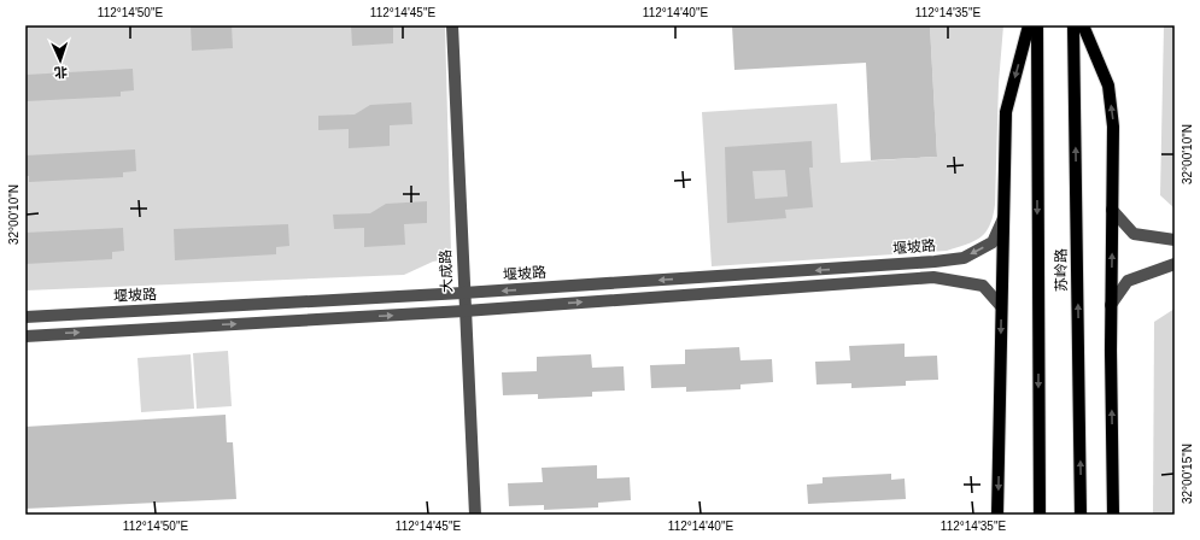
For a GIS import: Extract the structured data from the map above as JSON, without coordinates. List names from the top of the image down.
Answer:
{
  "streets": {
    "main road": ["苏岭路"],
    "street": ["堰坡路", "大成路"]
  },
  "crossings": [
    ["堰坡路", "大成路"]
  ],
  "north": "bottom",
  "coordinates": [
    "112°14'50\"E",
    "112°14'45\"E",
    "112°14'40\"E",
    "112°14'35\"E",
    "32°00'10\"N",
    "32°00'15\"N"
  ]
}
